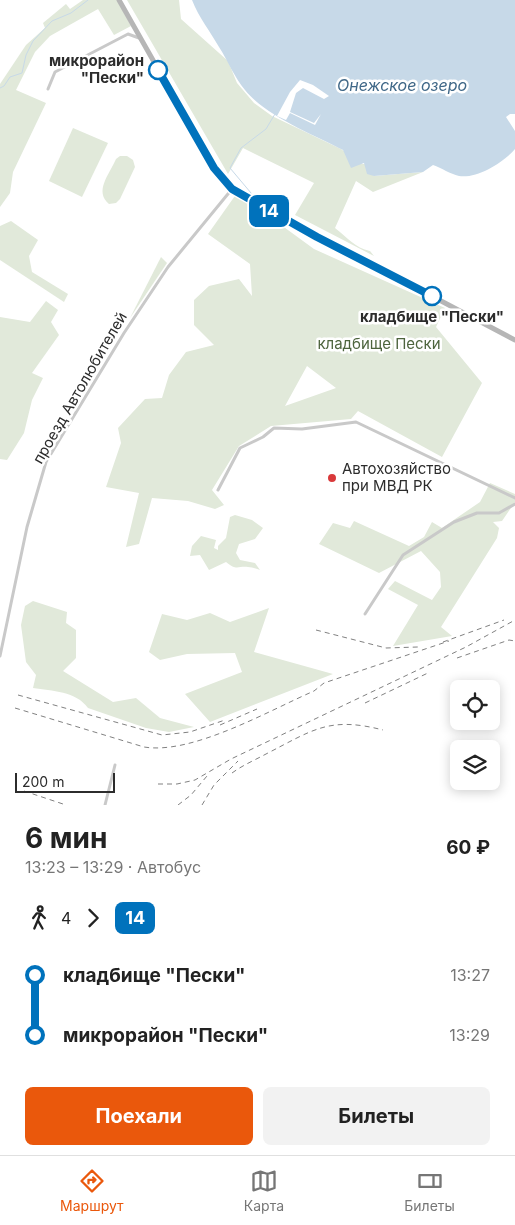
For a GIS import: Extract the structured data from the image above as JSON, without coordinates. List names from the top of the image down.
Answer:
{
  "streets": {
    "street": ["проезд Автолюбителей"]
  },
  "water": ["Онежское озеро"],
  "parks": ["кладбище Пески"],
  "places": ["микрорайон \"Пески\"", "кладбище \"Пески\"", "Автохозяйство при МВД РК"],
  "lines": ["bus line 14"],
  "scale_bar": "200 m",
  "page": {
    "on_map": "14",
    "scale": "200 m",
    "heading": ["6 мин", "13:23 – 13:29 · Автобус", "60 ₽"],
    "legs": ["4", "14"],
    "list": [
      {
        "name": "кладбище \"Пески\"",
        "value": "13:27"
      },
      {
        "name": "микрорайон \"Пески\"",
        "value": "13:29"
      }
    ],
    "buttons": ["Поехали", "Билеты"],
    "tabs": ["Маршрут", "Карта", "Билеты"]
  }
}
